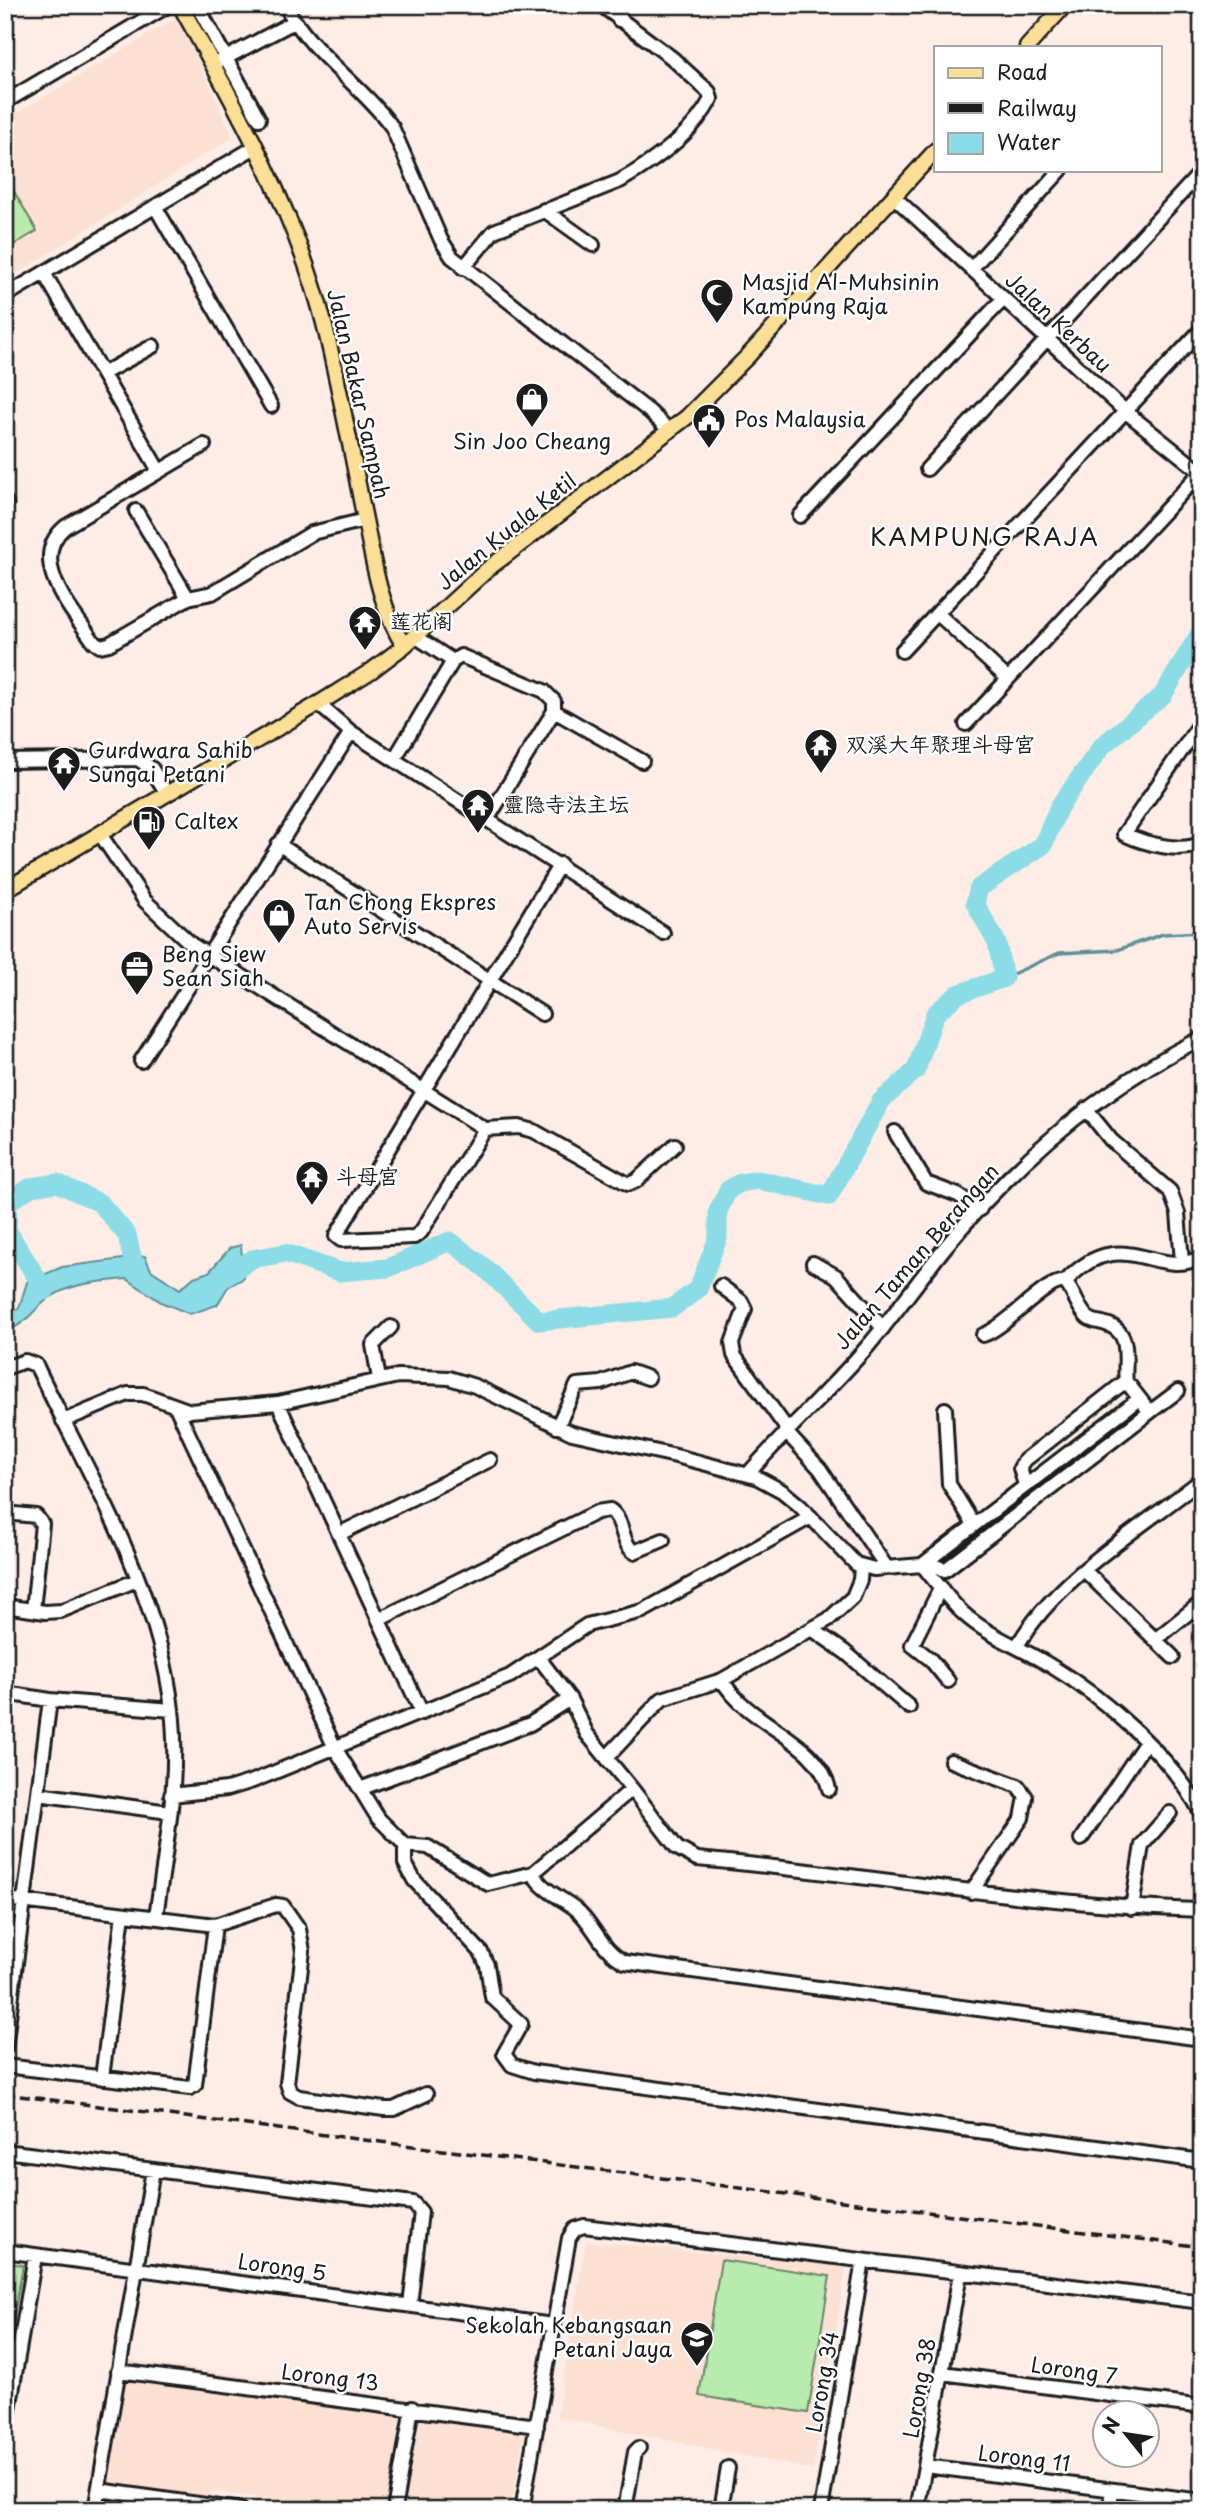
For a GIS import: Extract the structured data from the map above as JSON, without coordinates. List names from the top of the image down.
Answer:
{
  "streets": {
    "main road": ["Jalan Bakar Sampah", "Jalan Kuala Ketil"],
    "street": [
      "Jalan Kerbau",
      "Jalan Taman Berangan",
      "Lorong 5",
      "Lorong 7",
      "Lorong 13",
      "Lorong 34",
      "Lorong 38",
      "Lorong 11"
    ]
  },
  "crossings": [
    ["Jalan Kerbau", "Jalan Kuala Ketil"],
    ["Jalan Bakar Sampah", "Jalan Kuala Ketil"],
    ["Lorong 7", "Lorong 38"],
    ["Lorong 38", "Lorong 11"]
  ],
  "districts": ["KAMPUNG RAJA"],
  "places": {
    "mosque": ["Masjid Al-Muhsinin Kampung Raja"],
    "shop": ["Sin Joo Cheang", "Tan Chong Ekspres Auto Servis"],
    "public building": ["Pos Malaysia"],
    "temple": [
      "莲花阁",
      "双溪大年聚理斗母宫",
      "Gurdwara Sahib Sungai Petani",
      "靈隐寺法主坛",
      "斗母宫"
    ],
    "fuel station": ["Caltex"],
    "office": ["Beng Siew Sean Siah"],
    "school or university": ["Sekolah Kebangsaan Petani Jaya"]
  },
  "legend": ["Road", "Railway", "Water"],
  "north": "top left"
}
